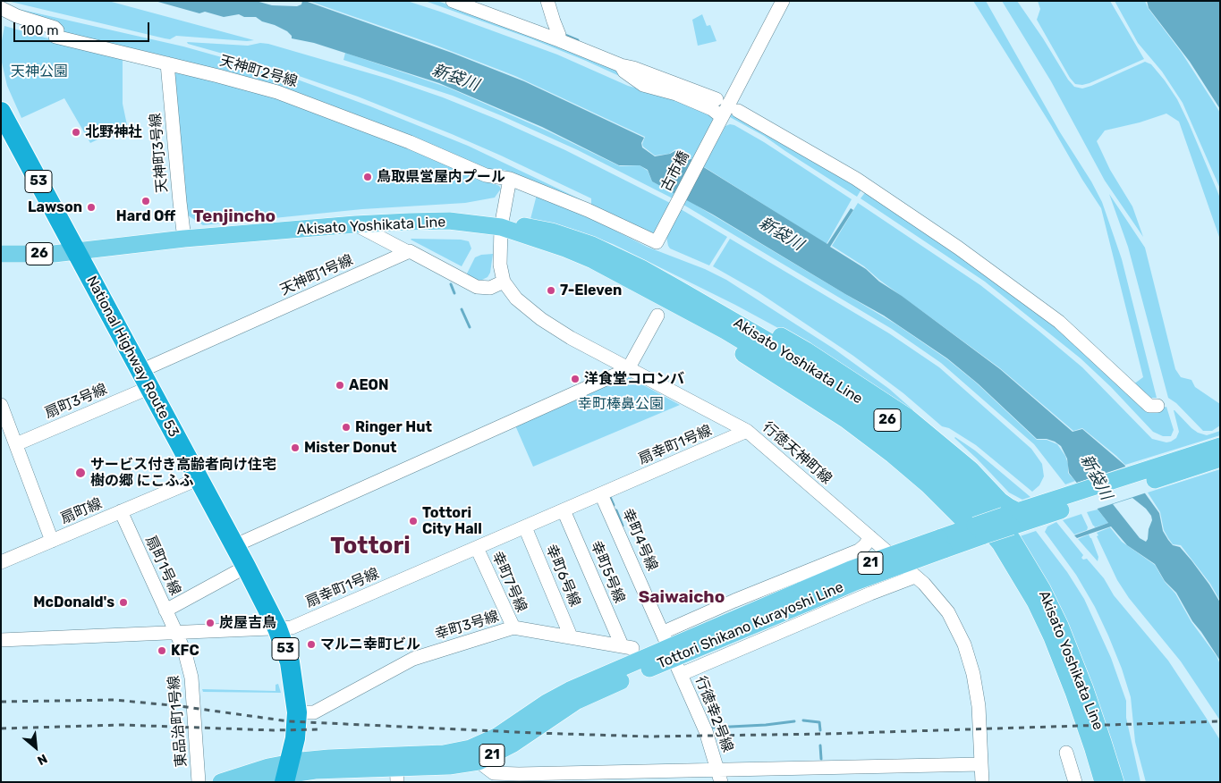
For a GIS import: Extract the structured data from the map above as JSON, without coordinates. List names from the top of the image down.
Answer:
{
  "streets": {
    "highway": ["53", "National Highway Route 53"],
    "main road": [
      "Akisato Yoshikata Line",
      "26",
      "21",
      "Tottori Shikano Kurayoshi Line"
    ],
    "street": [
      "天神町2号線",
      "天神町3号線",
      "古市橋",
      "天神町1号線",
      "扇町3号線",
      "扇幸町1号線",
      "行徳天神町線",
      "扇町線",
      "幸町4号線",
      "扇町1号線",
      "幸町5号線",
      "幸町6号線",
      "幸町7号線",
      "幸町3号線",
      "行徳幸2号線",
      "東品治町1号線"
    ]
  },
  "crossings": [
    ["天神町2号線", "天神町3号線"],
    ["天神町2号線", "古市橋"],
    ["天神町2号線", "行徳天神町線"],
    ["天神町3号線", "Akisato Yoshikata Line"],
    ["Akisato Yoshikata Line", "National Highway Route 53"],
    ["Akisato Yoshikata Line", "行徳天神町線"],
    ["天神町1号線", "National Highway Route 53"],
    ["天神町1号線", "扇町3号線"],
    ["National Highway Route 53", "扇町3号線"],
    ["National Highway Route 53", "扇幸町1号線"],
    ["National Highway Route 53", "扇町線"],
    ["National Highway Route 53", "幸町3号線"],
    ["National Highway Route 53", "Tottori Shikano Kurayoshi Line"],
    ["扇幸町1号線", "行徳天神町線"],
    ["扇幸町1号線", "幸町4号線"],
    ["扇幸町1号線", "扇町1号線"],
    ["扇幸町1号線", "幸町5号線"],
    ["扇幸町1号線", "幸町6号線"],
    ["扇幸町1号線", "幸町7号線"],
    ["扇幸町1号線", "東品治町1号線"],
    ["扇町線", "扇町1号線"],
    ["幸町4号線", "Tottori Shikano Kurayoshi Line"],
    ["幸町4号線", "行徳幸2号線"],
    ["扇町1号線", "東品治町1号線"],
    ["幸町5号線", "幸町3号線"],
    ["幸町6号線", "幸町3号線"],
    ["幸町7号線", "幸町3号線"],
    ["Tottori Shikano Kurayoshi Line", "行徳幸2号線"]
  ],
  "districts": ["Tenjincho", "Tottori", "Saiwaicho"],
  "water": ["新袋川"],
  "parks": ["天神公園", "幸町棒鼻公園"],
  "places": [
    "北野神社",
    "鳥取県営屋内プール",
    "Hard Off",
    "Lawson",
    "7-Eleven",
    "洋食堂コロンバ",
    "AEON",
    "Ringer Hut",
    "Mister Donut",
    "サービス付き高齢者向け住宅 樹の郷 にこふふ",
    "Tottori City Hall",
    "McDonald's",
    "炭屋吉鳥",
    "マルニ幸町ビル",
    "KFC"
  ],
  "scale_bar": "100 m",
  "north": "bottom right"
}
